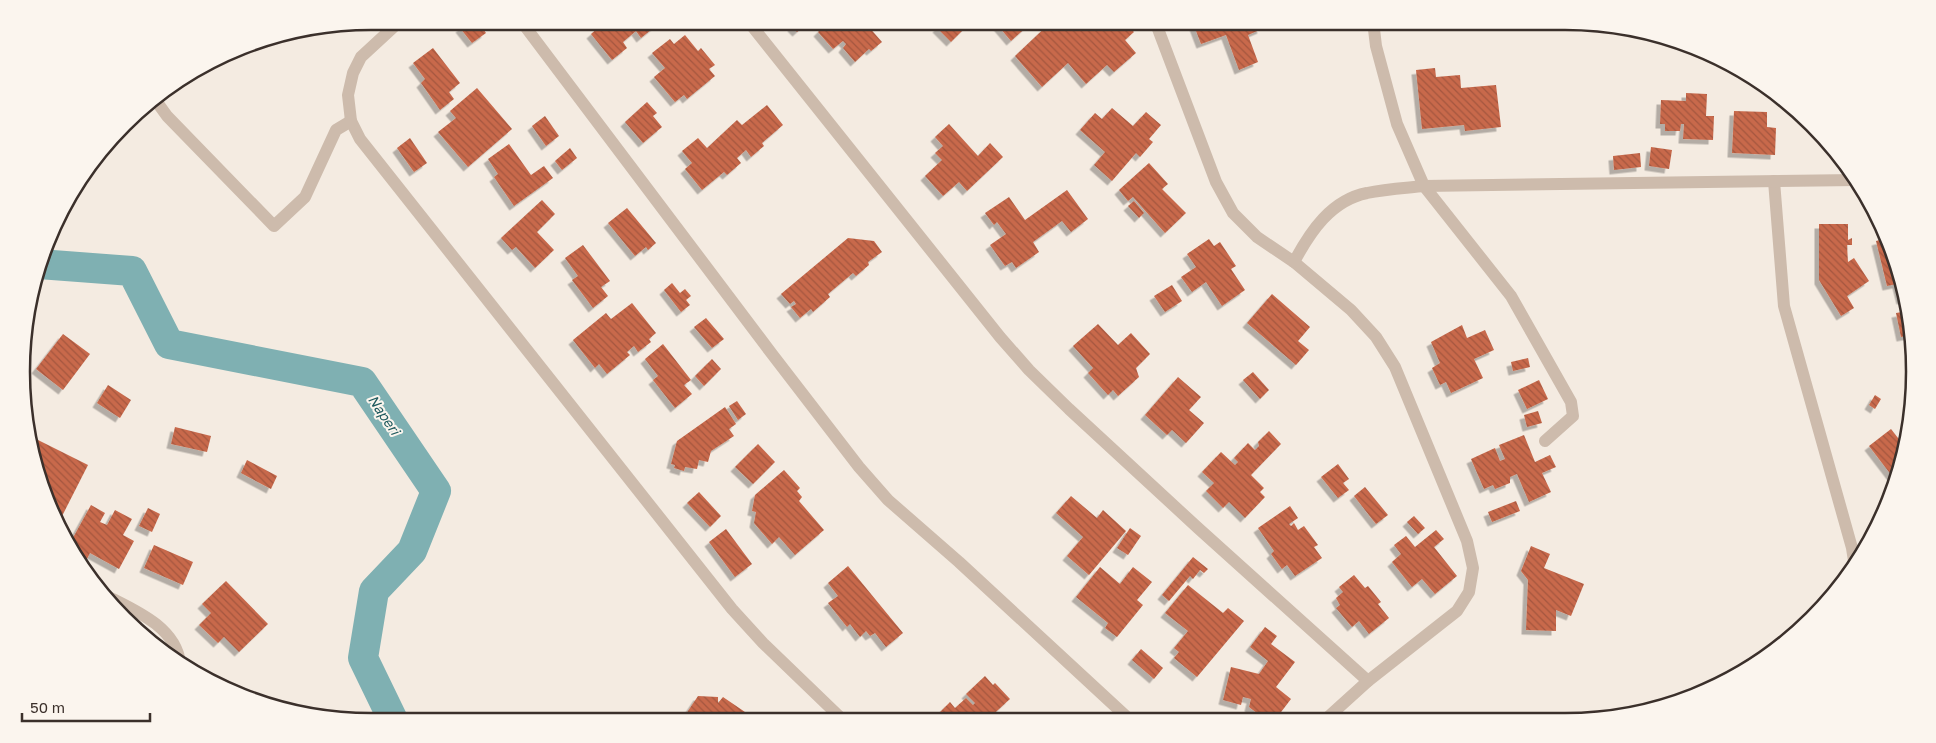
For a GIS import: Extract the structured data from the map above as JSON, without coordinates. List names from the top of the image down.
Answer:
{
  "water": ["Naperi"],
  "scale_bar": "50 m"
}
